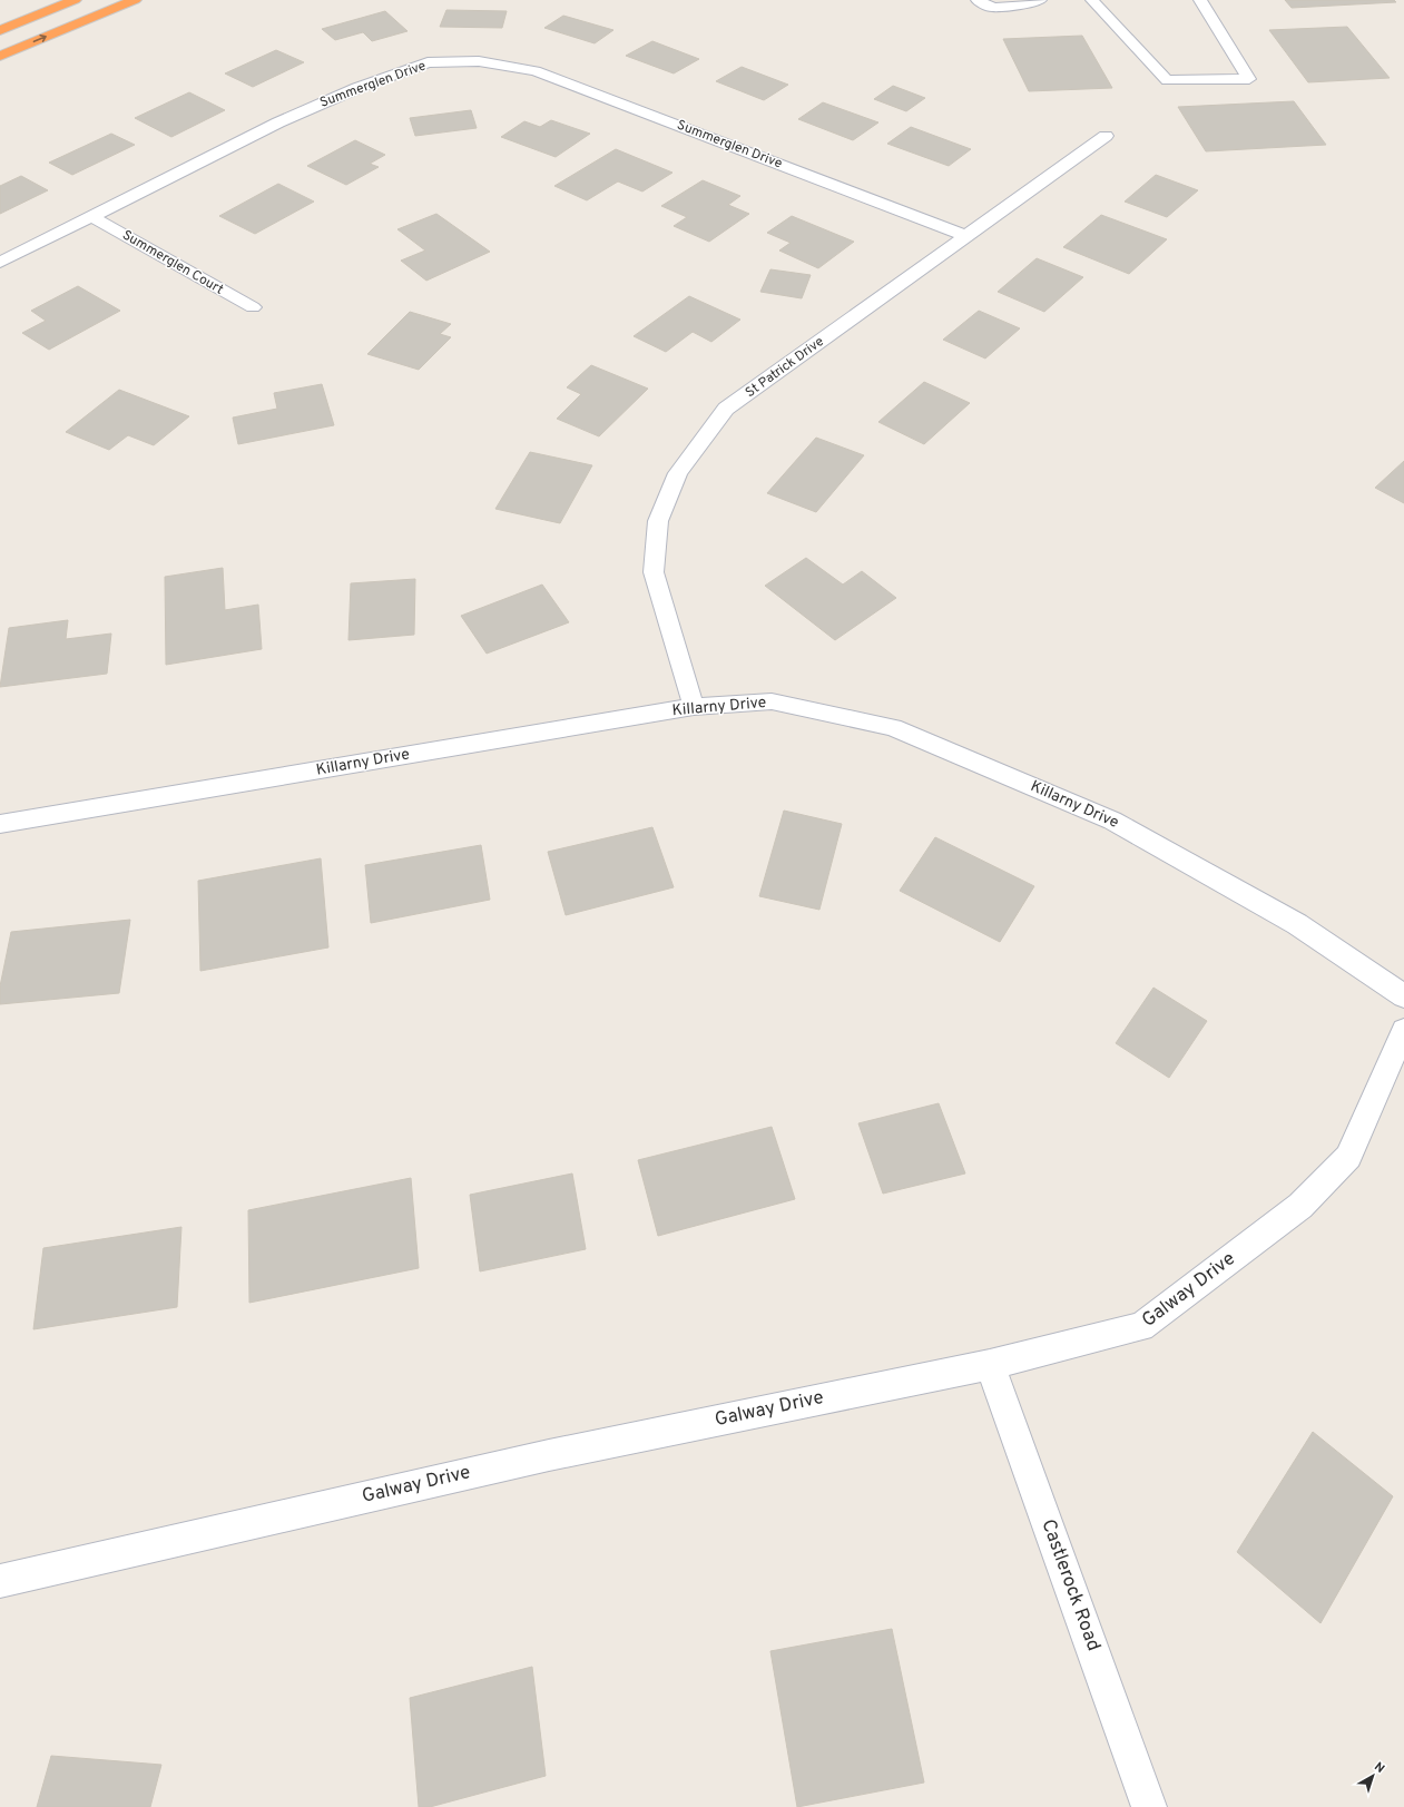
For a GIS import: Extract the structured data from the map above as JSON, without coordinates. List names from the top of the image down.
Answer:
{
  "streets": {
    "street": [
      "Summerglen Drive",
      "Summerglen Court",
      "St Patrick Drive",
      "Killarny Drive",
      "Galway Drive",
      "Castlerock Road"
    ]
  },
  "crossings": [
    ["Summerglen Drive", "Summerglen Court"],
    ["Summerglen Drive", "St Patrick Drive"],
    ["St Patrick Drive", "Killarny Drive"],
    ["Galway Drive", "Castlerock Road"]
  ],
  "north": "top right"
}
